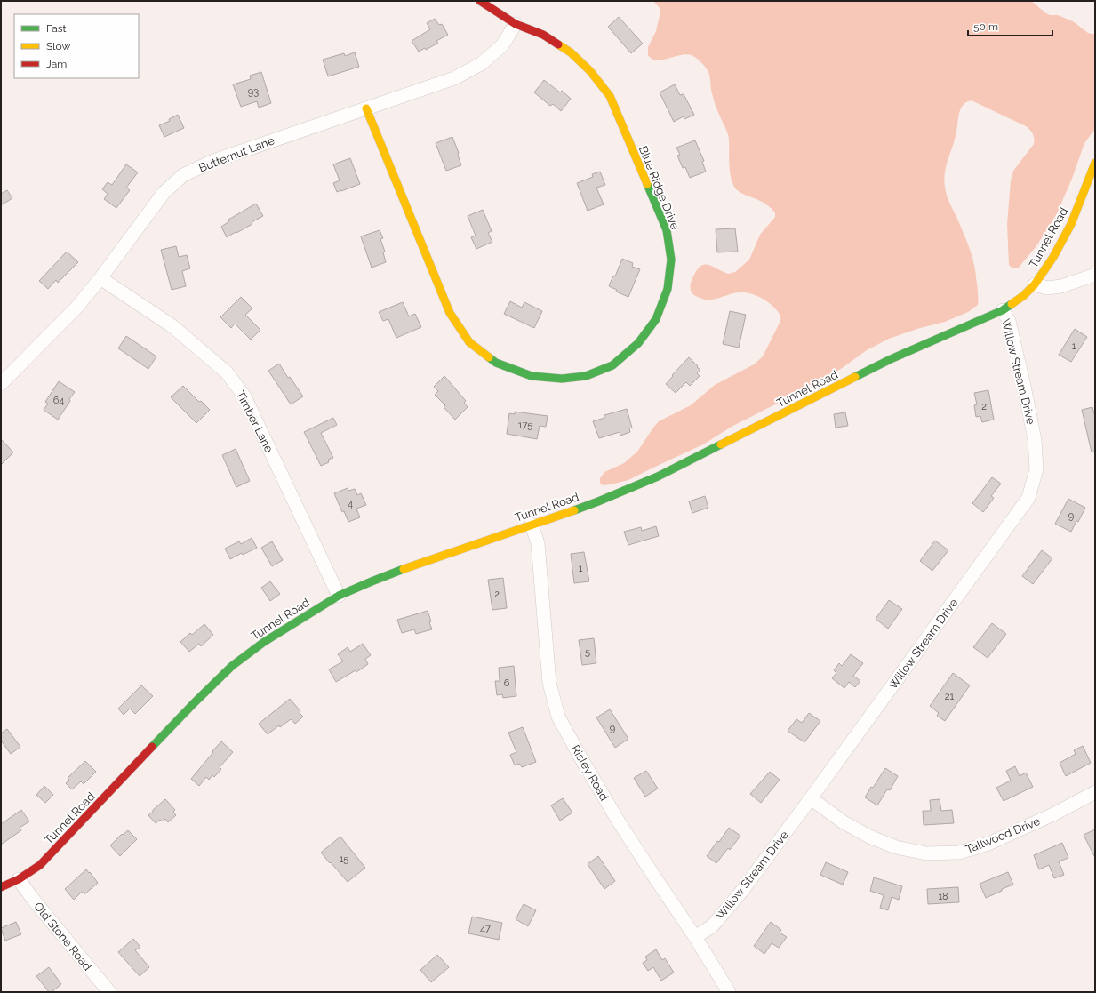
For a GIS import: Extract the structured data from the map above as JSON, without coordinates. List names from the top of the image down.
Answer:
{
  "streets": {
    "main road": ["Blue Ridge Drive", "Tunnel Road"],
    "street": [
      "Butternut Lane",
      "Willow Stream Drive",
      "Timber Lane",
      "Risley Road",
      "Tallwood Drive",
      "Old Stone Road"
    ]
  },
  "crossings": [
    ["Butternut Lane", "Blue Ridge Drive"],
    ["Butternut Lane", "Timber Lane"],
    ["Tunnel Road", "Willow Stream Drive"],
    ["Tunnel Road", "Timber Lane"],
    ["Tunnel Road", "Risley Road"],
    ["Tunnel Road", "Old Stone Road"],
    ["Willow Stream Drive", "Risley Road"],
    ["Willow Stream Drive", "Tallwood Drive"]
  ],
  "house_numbers": [
    "93",
    "1",
    "64",
    "2",
    "175",
    "4",
    "9",
    "1",
    "2",
    "5",
    "6",
    "21",
    "9",
    "15",
    "18",
    "47"
  ],
  "legend": ["Fast", "Slow", "Jam"],
  "scale_bar": "50 m"
}
